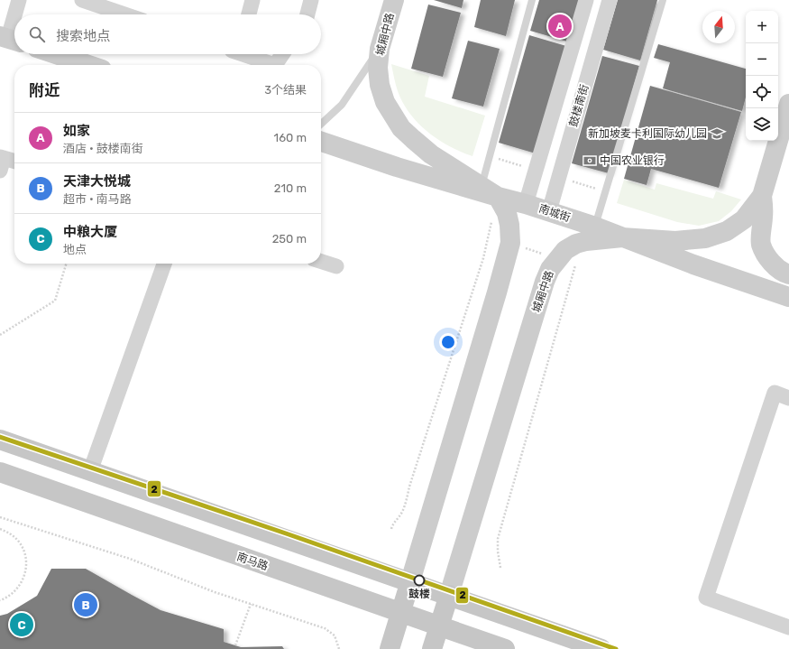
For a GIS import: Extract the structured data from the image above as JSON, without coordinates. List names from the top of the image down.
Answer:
{
  "streets": {
    "main road": ["城厢中路", "南城街", "南马路"],
    "street": ["鼓楼南街"]
  },
  "crossings": [
    ["城厢中路", "南城街"],
    ["鼓楼南街", "南城街"]
  ],
  "places": {
    "school or university": ["新加坡麦卡利国际幼儿园"],
    "bank": ["中国农业银行"],
    "other": ["鼓楼"]
  },
  "lines": ["transit line 2"],
  "north": "top",
  "page": {
    "map_buttons": ["+", "−"],
    "pins": ["A", "B", "C"],
    "search": "搜索地点",
    "heading": ["附近", "3个结果"],
    "list": [
      {
        "mark": "A",
        "name": "如家",
        "note": "酒店 · 鼓楼南街",
        "value": "160 m"
      },
      {
        "mark": "B",
        "name": "天津大悦城",
        "note": "超市 · 南马路",
        "value": "210 m"
      },
      {
        "mark": "C",
        "name": "中粮大厦",
        "note": "地点",
        "value": "250 m"
      }
    ]
  }
}
